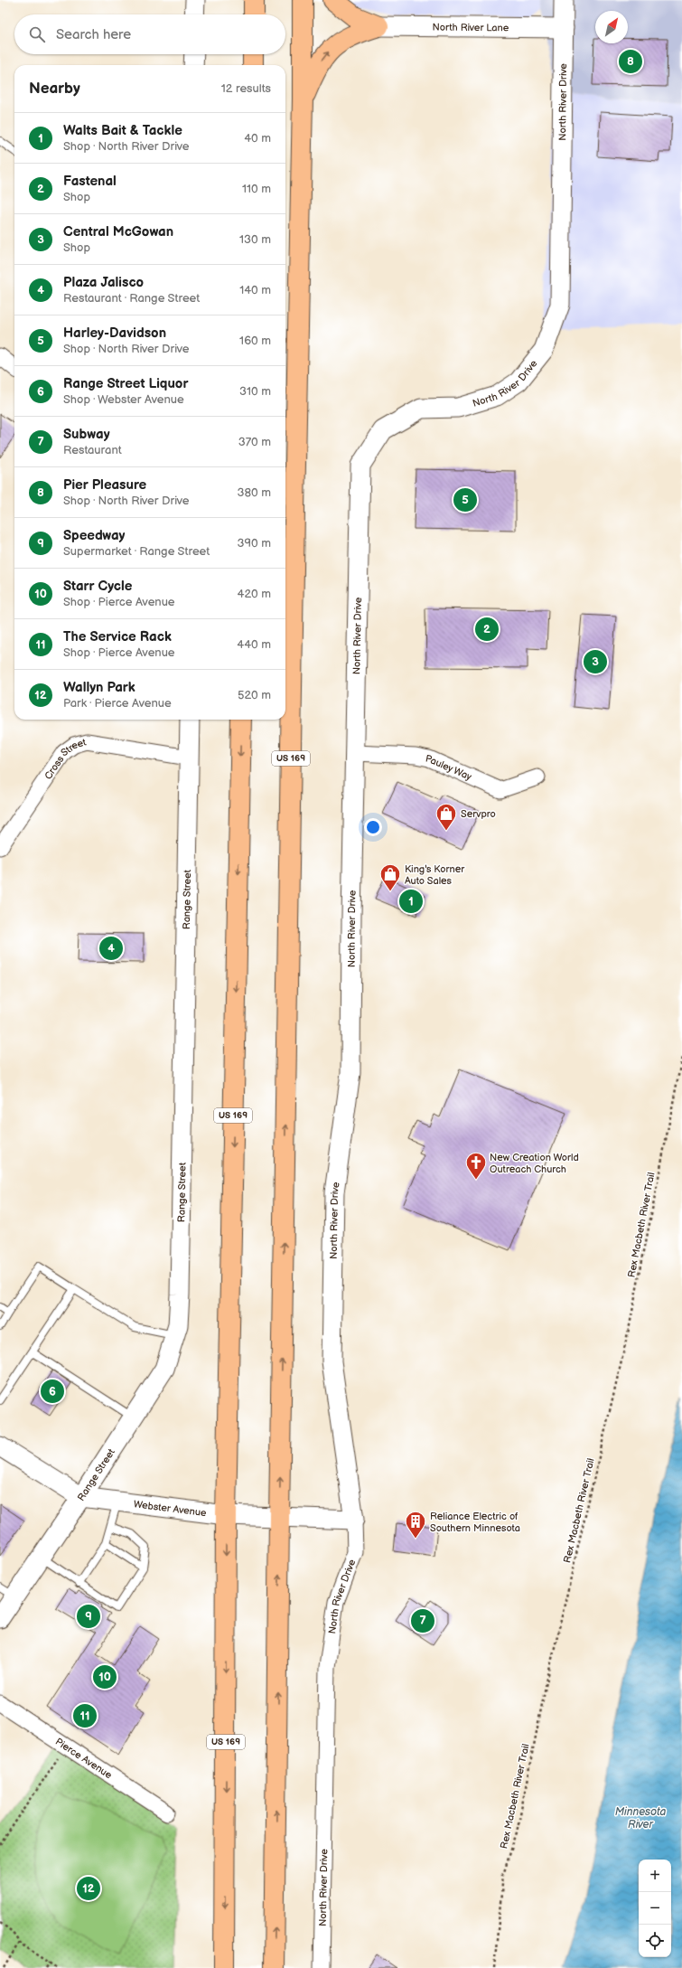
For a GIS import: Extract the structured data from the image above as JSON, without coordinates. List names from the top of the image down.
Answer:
{
  "streets": {
    "highway": ["US 169"],
    "street": [
      "North River Lane",
      "North River Drive",
      "Cross Street",
      "Pauley Way",
      "Range Street",
      "Webster Avenue",
      "Pierce Avenue"
    ],
    "path": ["Rex Macbeth River Trail"]
  },
  "crossings": [
    ["North River Lane", "North River Drive"],
    ["North River Drive", "Pauley Way"],
    ["North River Drive", "Webster Avenue"],
    ["US 169", "Webster Avenue"],
    ["Cross Street", "Range Street"],
    ["Range Street", "Webster Avenue"]
  ],
  "water": ["Minnesota River"],
  "places": {
    "shop": ["Servpro", "King's Korner Auto Sales"],
    "church": ["New Creation World Outreach Church"],
    "building": ["Reliance Electric of Southern Minnesota"]
  },
  "north": "top right",
  "page": {
    "search": "Search here",
    "pins": [
      "8",
      "5",
      "2",
      "3",
      "1",
      "4",
      "6",
      "9",
      "7",
      "10",
      "11",
      "12"
    ],
    "heading": ["Nearby", "12 results"],
    "list": [
      {
        "mark": "1",
        "name": "Walts Bait & Tackle",
        "note": "Shop · North River Drive",
        "value": "40 m"
      },
      {
        "mark": "2",
        "name": "Fastenal",
        "note": "Shop",
        "value": "110 m"
      },
      {
        "mark": "3",
        "name": "Central McGowan",
        "note": "Shop",
        "value": "130 m"
      },
      {
        "mark": "4",
        "name": "Plaza Jalisco",
        "note": "Restaurant · Range Street",
        "value": "140 m"
      },
      {
        "mark": "5",
        "name": "Harley-Davidson",
        "note": "Shop · North River Drive",
        "value": "160 m"
      },
      {
        "mark": "6",
        "name": "Range Street Liquor",
        "note": "Shop · Webster Avenue",
        "value": "310 m"
      },
      {
        "mark": "7",
        "name": "Subway",
        "note": "Restaurant",
        "value": "370 m"
      },
      {
        "mark": "8",
        "name": "Pier Pleasure",
        "note": "Shop · North River Drive",
        "value": "380 m"
      },
      {
        "mark": "9",
        "name": "Speedway",
        "note": "Supermarket · Range Street",
        "value": "390 m"
      },
      {
        "mark": "10",
        "name": "Starr Cycle",
        "note": "Shop · Pierce Avenue",
        "value": "420 m"
      },
      {
        "mark": "11",
        "name": "The Service Rack",
        "note": "Shop · Pierce Avenue",
        "value": "440 m"
      },
      {
        "mark": "12",
        "name": "Wallyn Park",
        "note": "Park · Pierce Avenue",
        "value": "520 m"
      }
    ],
    "map_buttons": ["+", "−"]
  }
}
